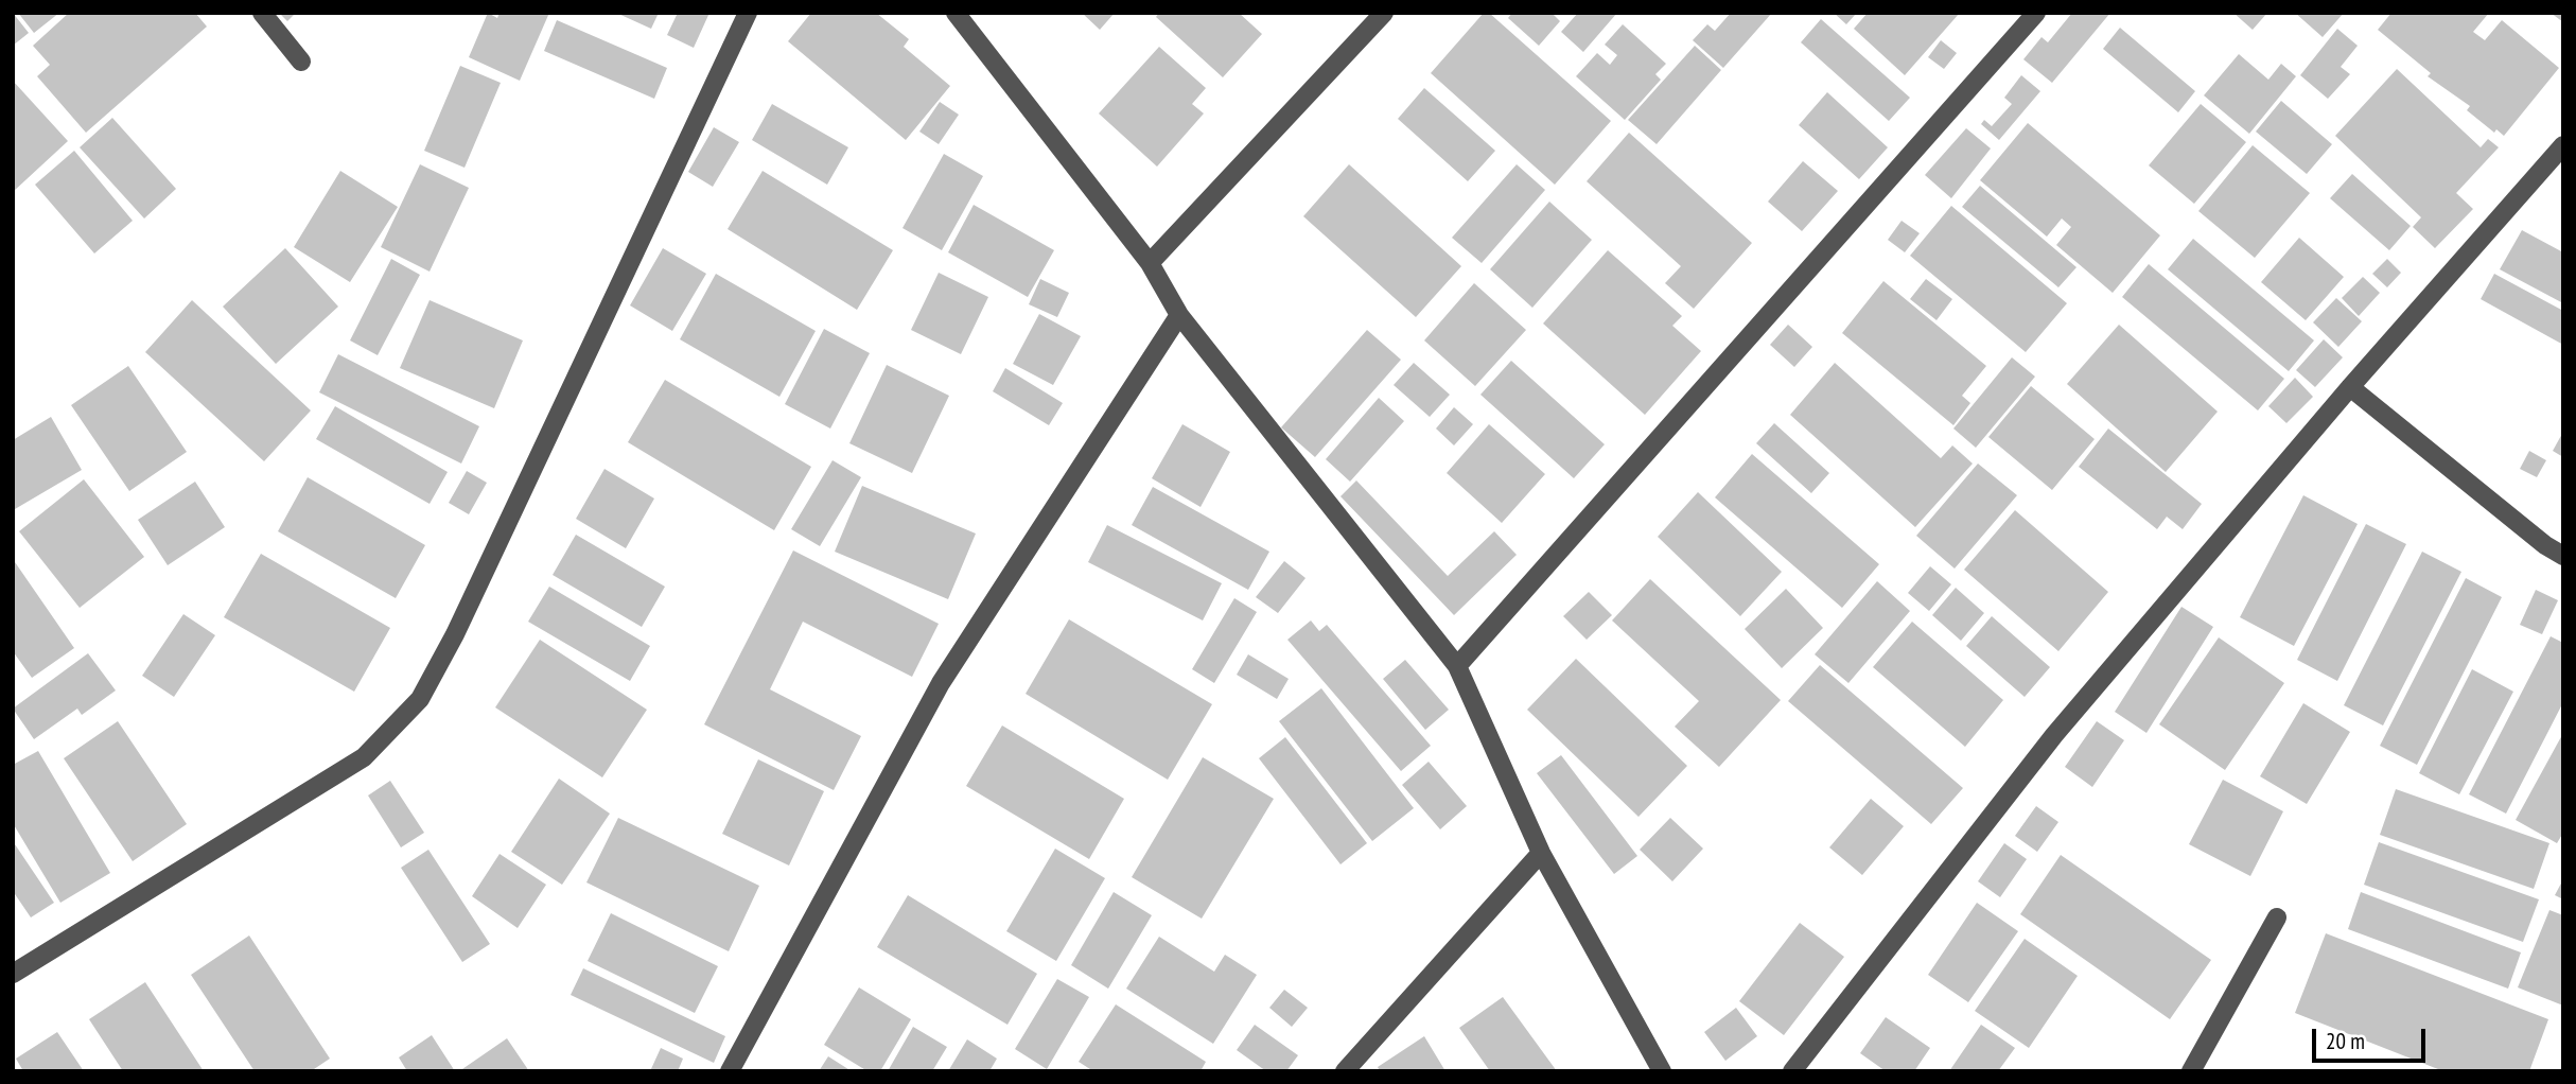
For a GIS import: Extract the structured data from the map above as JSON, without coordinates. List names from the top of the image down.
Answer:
{
  "scale_bar": "20 m"
}
